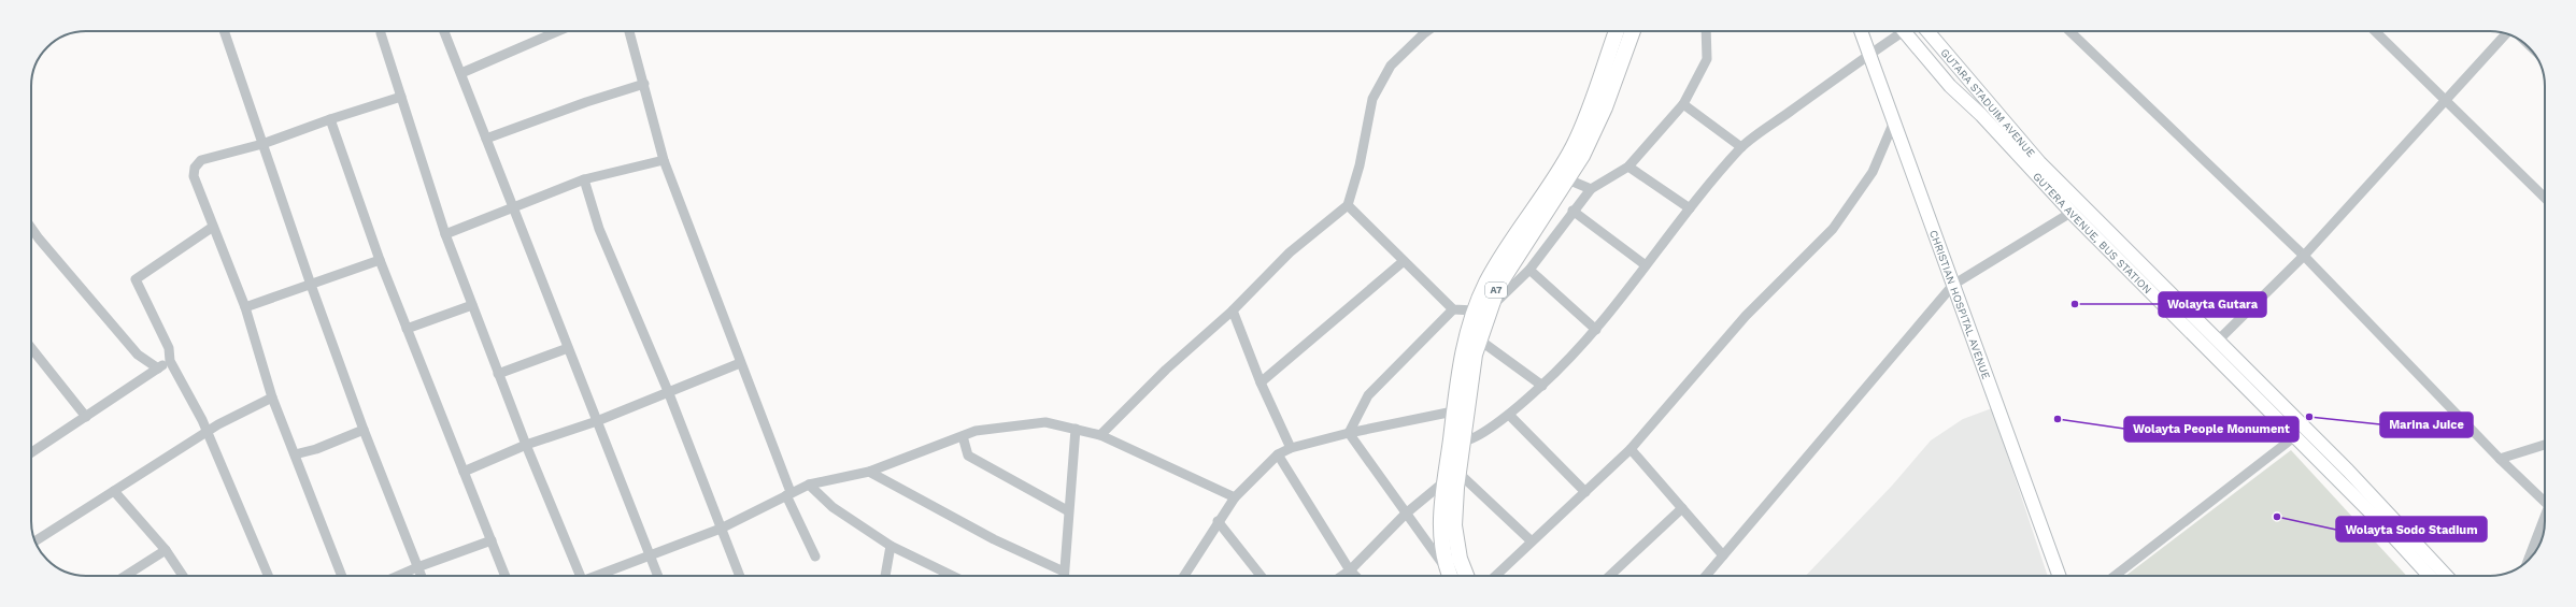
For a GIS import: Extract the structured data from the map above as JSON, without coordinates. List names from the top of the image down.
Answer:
{
  "streets": {
    "highway": ["A7"],
    "main road": ["GUTARA STADUIM AVENUE", "GUTERA AVENUE, BUS STATION", "CHRISTIAN HOSPITAL AVENUE"]
  },
  "crossings": [
    ["GUTARA STADUIM AVENUE", "GUTERA AVENUE, BUS STATION"]
  ],
  "places": [
    "Wolayta Gutara",
    "Marina Juice",
    "Wolayta People Monument",
    "Wolayta Sodo Stadium"
  ]
}
